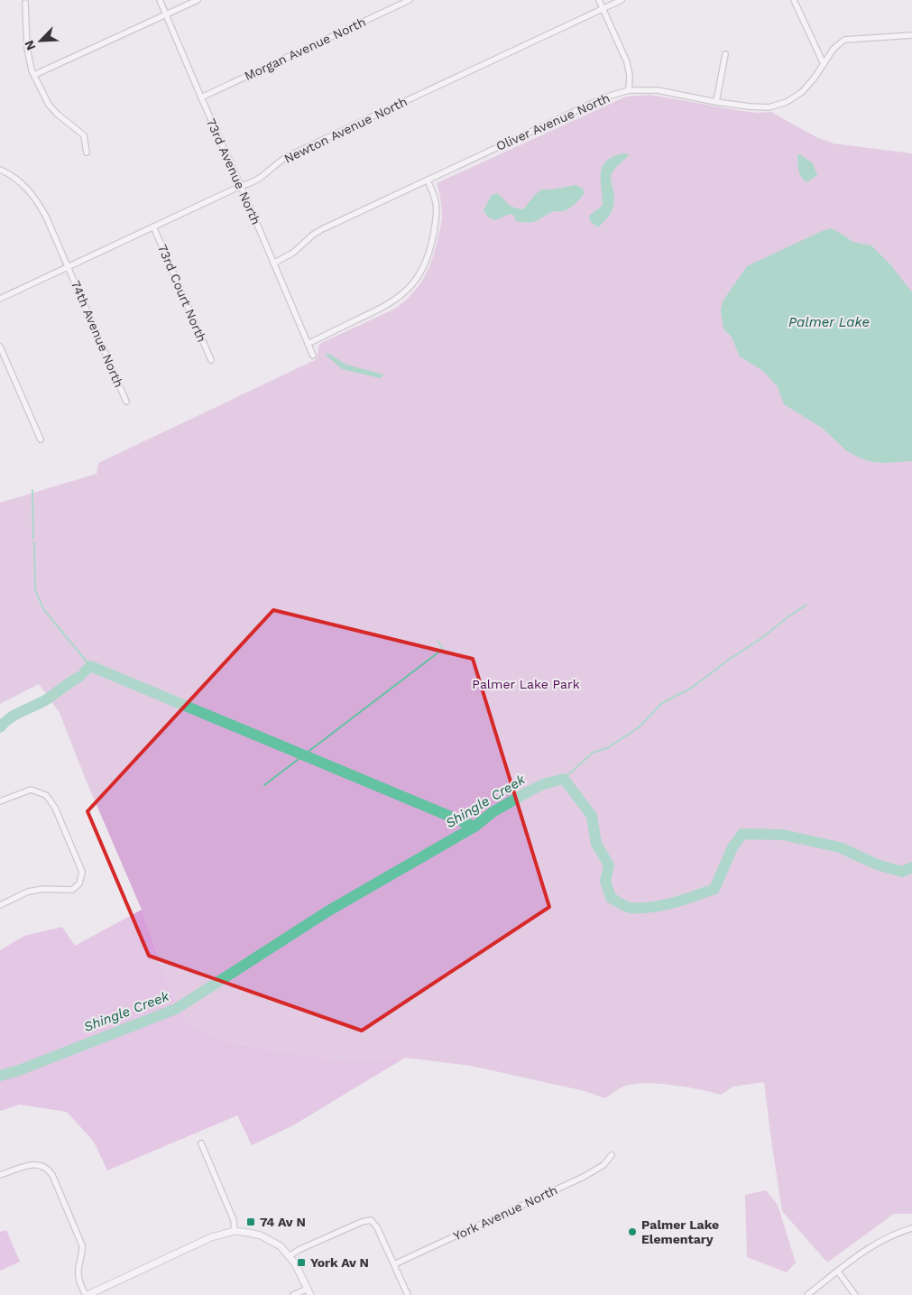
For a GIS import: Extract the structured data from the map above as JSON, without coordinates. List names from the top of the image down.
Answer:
{
  "streets": {
    "street": [
      "Morgan Avenue North",
      "Oliver Avenue North",
      "Newton Avenue North",
      "73rd Avenue North",
      "73rd Court North",
      "74th Avenue North",
      "York Avenue North"
    ]
  },
  "crossings": [
    ["Morgan Avenue North", "73rd Avenue North"],
    ["Oliver Avenue North", "73rd Avenue North"],
    ["Newton Avenue North", "73rd Avenue North"],
    ["Newton Avenue North", "73rd Court North"],
    ["Newton Avenue North", "74th Avenue North"]
  ],
  "water": ["Palmer Lake", "Shingle Creek"],
  "parks": ["Palmer Lake Park"],
  "places": {
    "transit": ["74 Av N", "York Av N"],
    "other": ["Palmer Lake Elementary"]
  },
  "north": "bottom left"
}
